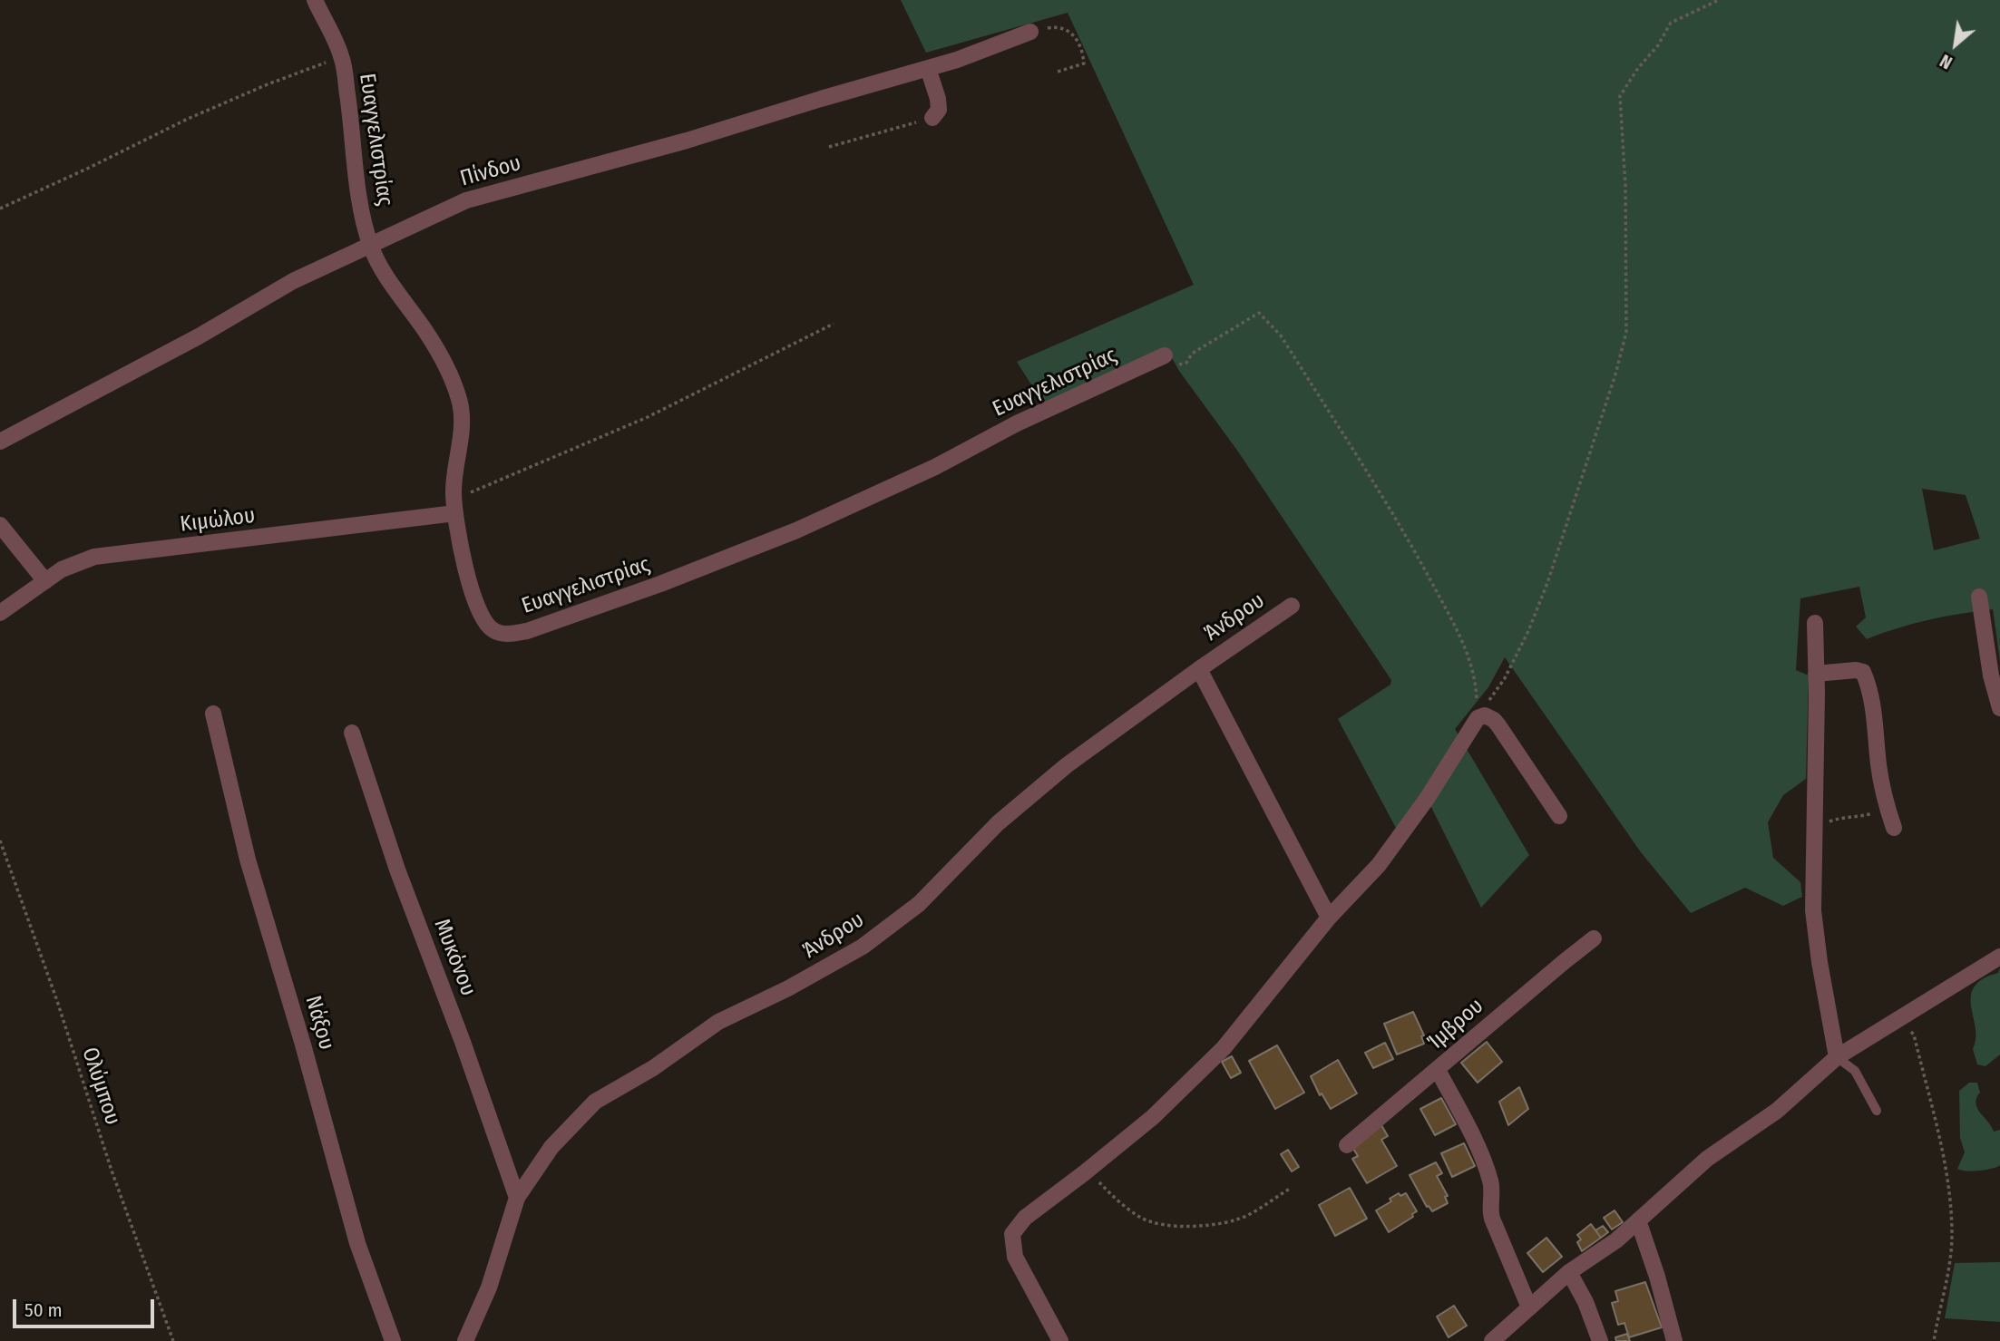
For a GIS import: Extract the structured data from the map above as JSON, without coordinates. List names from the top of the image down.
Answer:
{
  "streets": {
    "street": [
      "Ευαγγελιστρίας",
      "Πίνδου",
      "Κιμώλου",
      "Άνδρου",
      "Μυκόνου",
      "Νάξου",
      "Ίμβρου"
    ],
    "path": ["Ολύμπου"]
  },
  "crossings": [
    ["Ευαγγελιστρίας", "Πίνδου"],
    ["Ευαγγελιστρίας", "Κιμώλου"],
    ["Άνδρου", "Μυκόνου"]
  ],
  "scale_bar": "50 m",
  "north": "bottom left"
}
